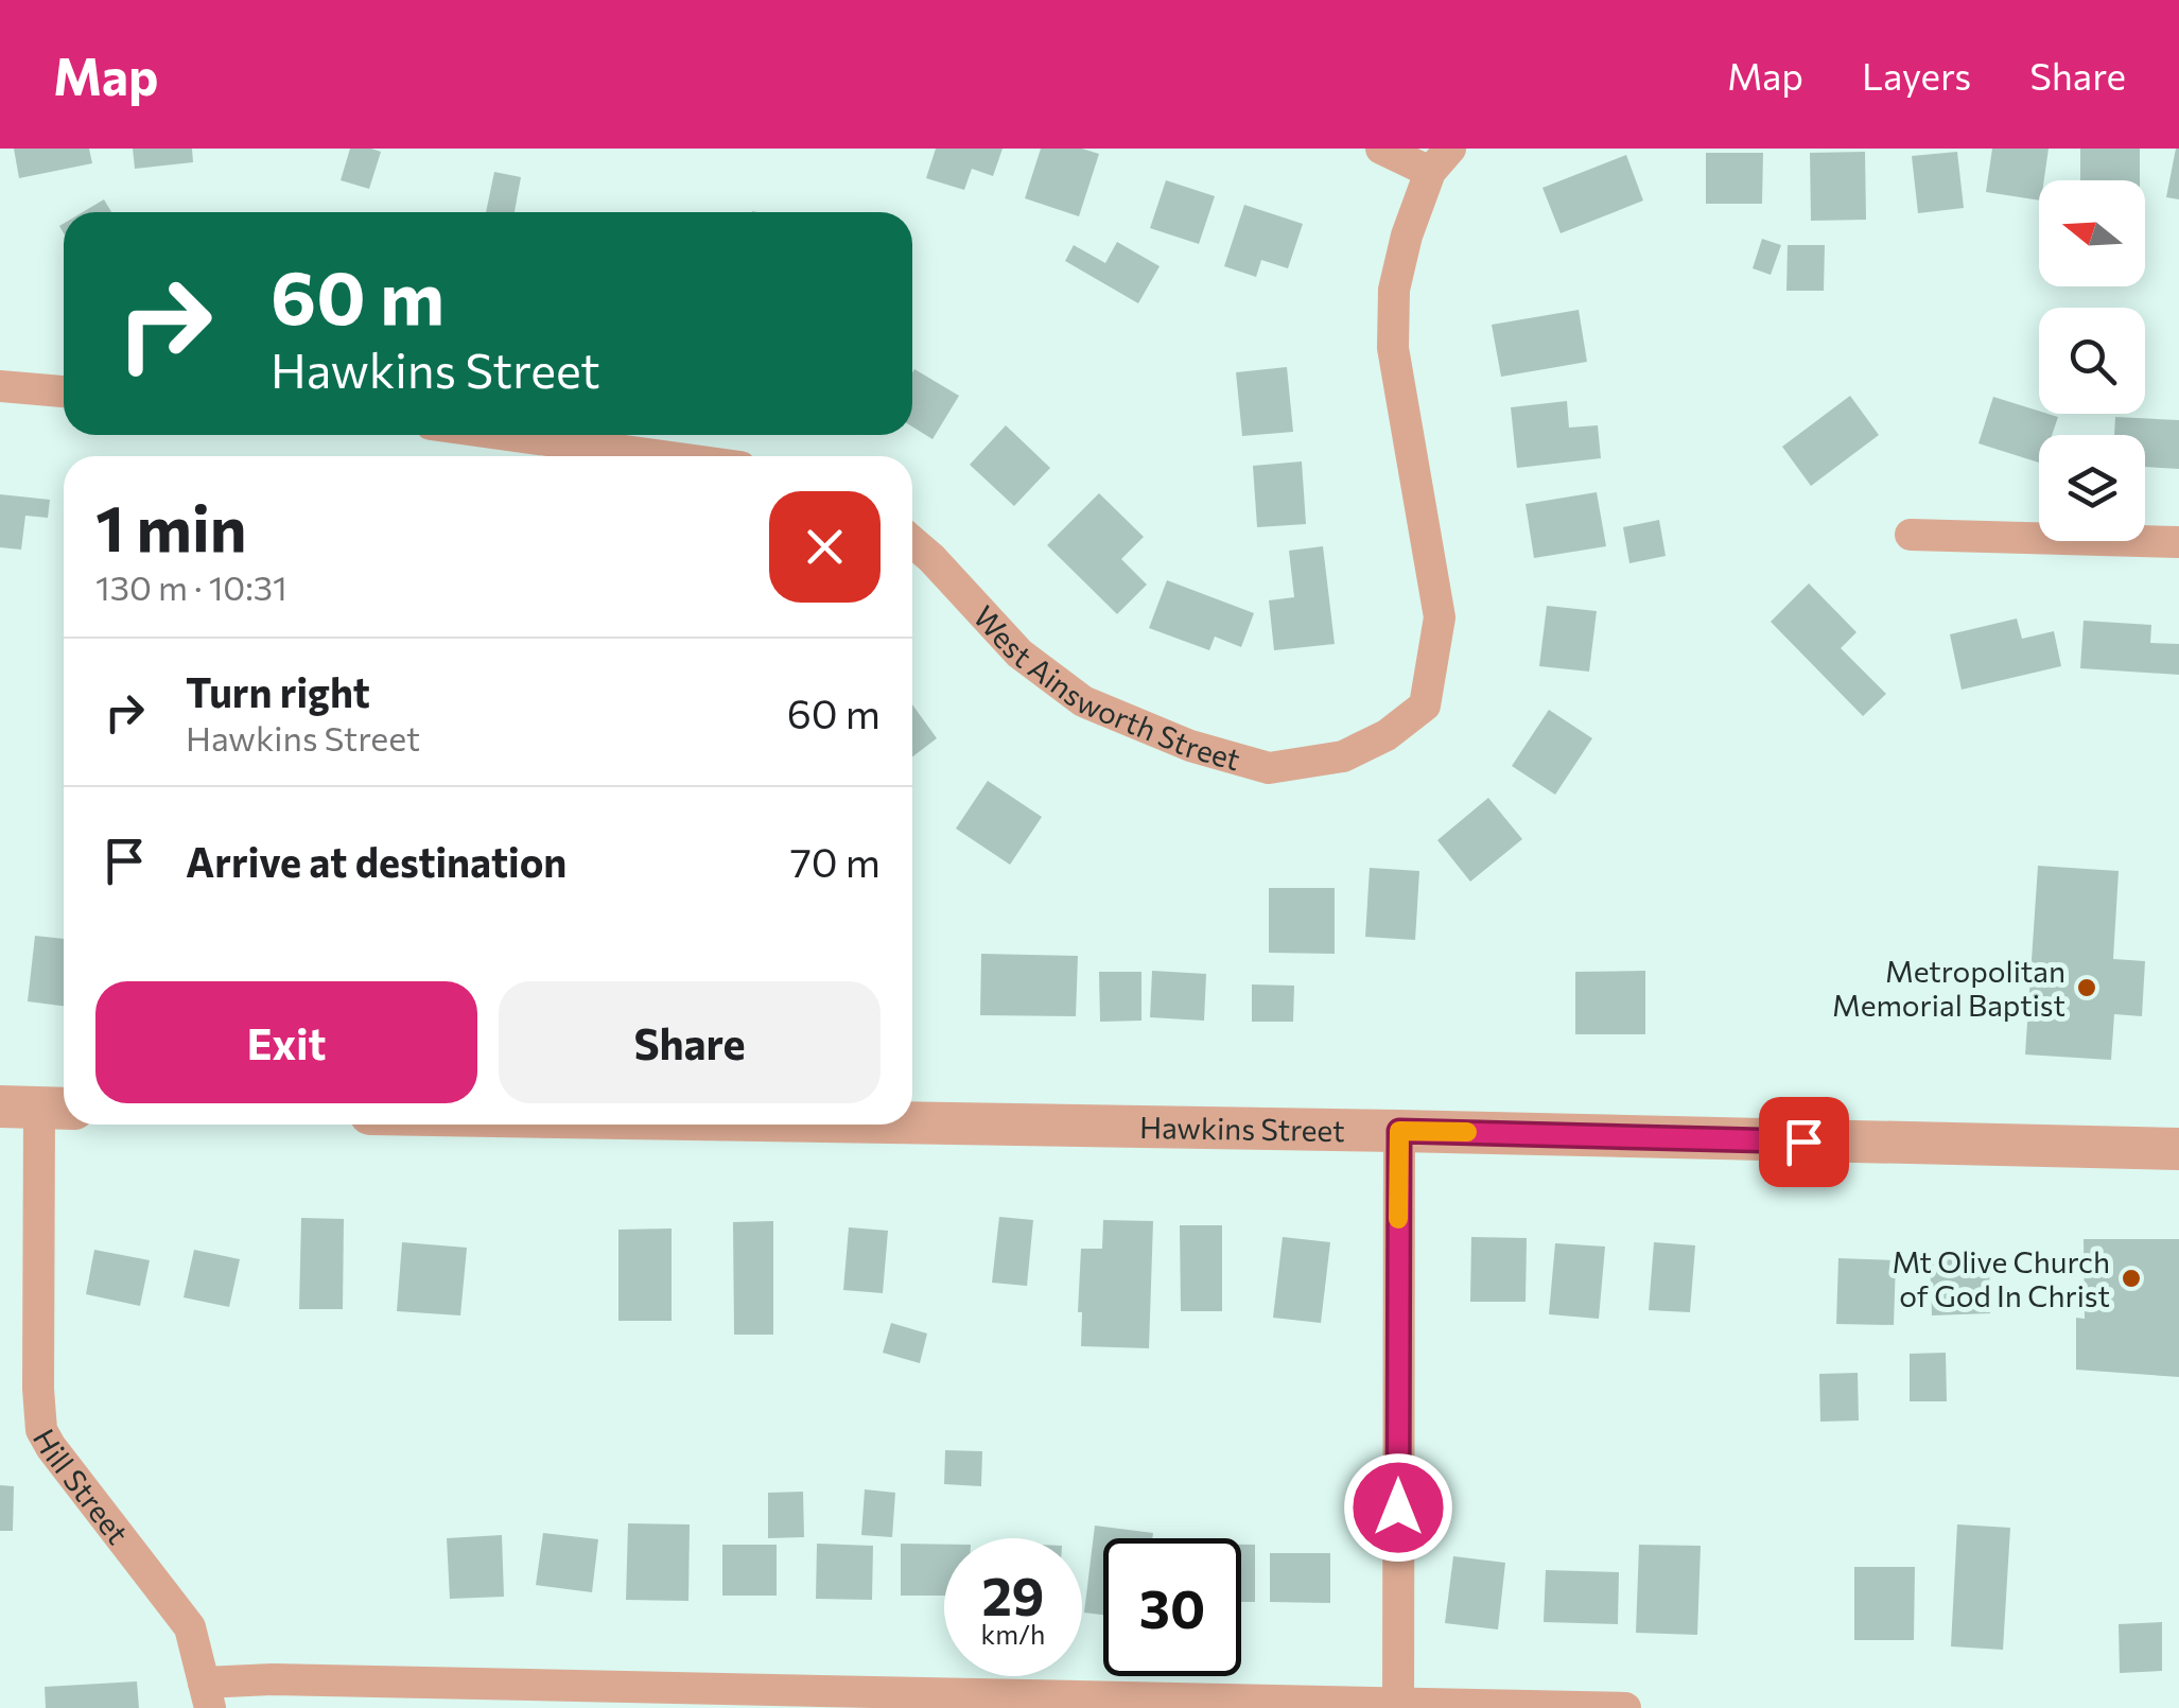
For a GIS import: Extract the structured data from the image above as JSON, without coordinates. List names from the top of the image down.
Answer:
{
  "streets": {
    "street": ["West Ainsworth Street", "Hawkins Street", "Hill Street"]
  },
  "places": ["Metropolitan Memorial Baptist", "Mt Olive Church of God In Christ"],
  "north": "left",
  "page": {
    "header": "Map",
    "nav": ["Map", "Layers", "Share"],
    "turn": ["60 m", "Hawkins Street"],
    "heading": ["1 min", "130 m · 10:31"],
    "list": [
      {
        "name": "Turn right",
        "note": "Hawkins Street",
        "value": "60 m"
      },
      {
        "name": "Arrive at destination",
        "value": "70 m"
      }
    ],
    "buttons": ["Exit", "Share"],
    "speed": "29 km/h",
    "limit": "30"
  }
}
